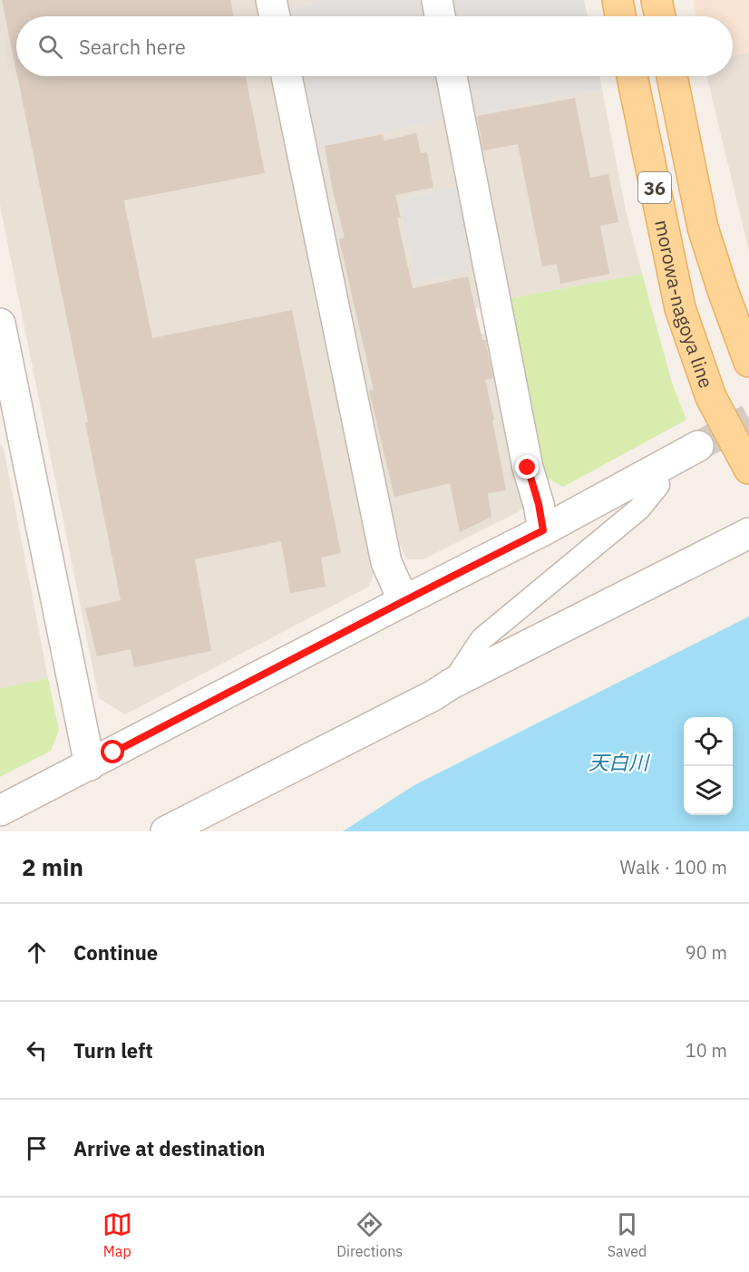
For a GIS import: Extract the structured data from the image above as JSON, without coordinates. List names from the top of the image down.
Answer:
{
  "streets": {
    "main road": ["36", "morowa-nagoya line"]
  },
  "water": ["天白川"],
  "page": {
    "search": "Search here",
    "heading": ["2 min", "Walk · 100 m"],
    "list": [
      ["Continue", "90 m"],
      ["Turn left", "10 m"],
      "Arrive at destination"
    ],
    "nav": ["Map", "Directions", "Saved"]
  }
}
